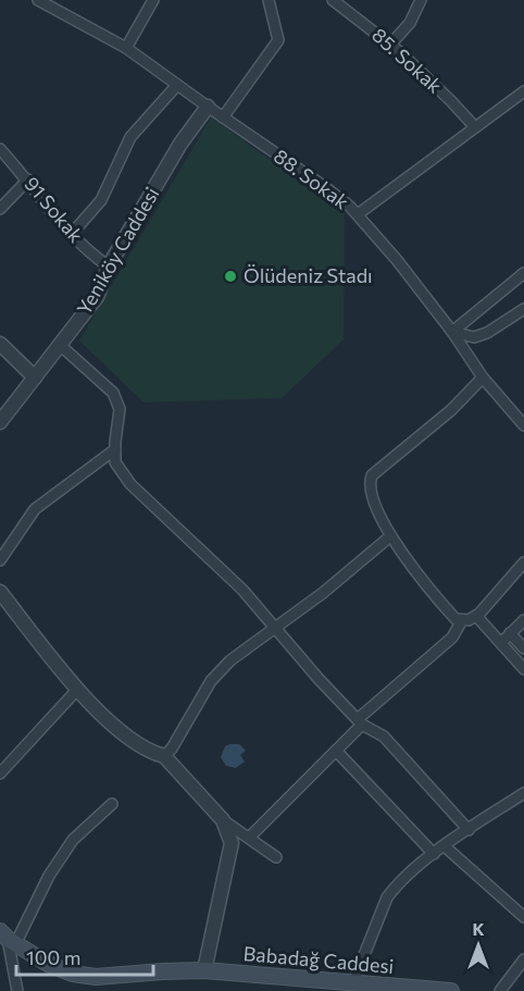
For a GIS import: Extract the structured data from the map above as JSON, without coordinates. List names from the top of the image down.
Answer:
{
  "streets": {
    "main road": ["Babadağ Caddesi"],
    "street": [
      "85. Sokak",
      "88. Sokak",
      "91 Sokak",
      "Yeniköy Caddesi"
    ]
  },
  "crossings": [
    ["88. Sokak", "Yeniköy Caddesi"],
    ["91 Sokak", "Yeniköy Caddesi"]
  ],
  "places": ["Ölüdeniz Stadı"],
  "scale_bar": "100 m",
  "north": "top"
}
